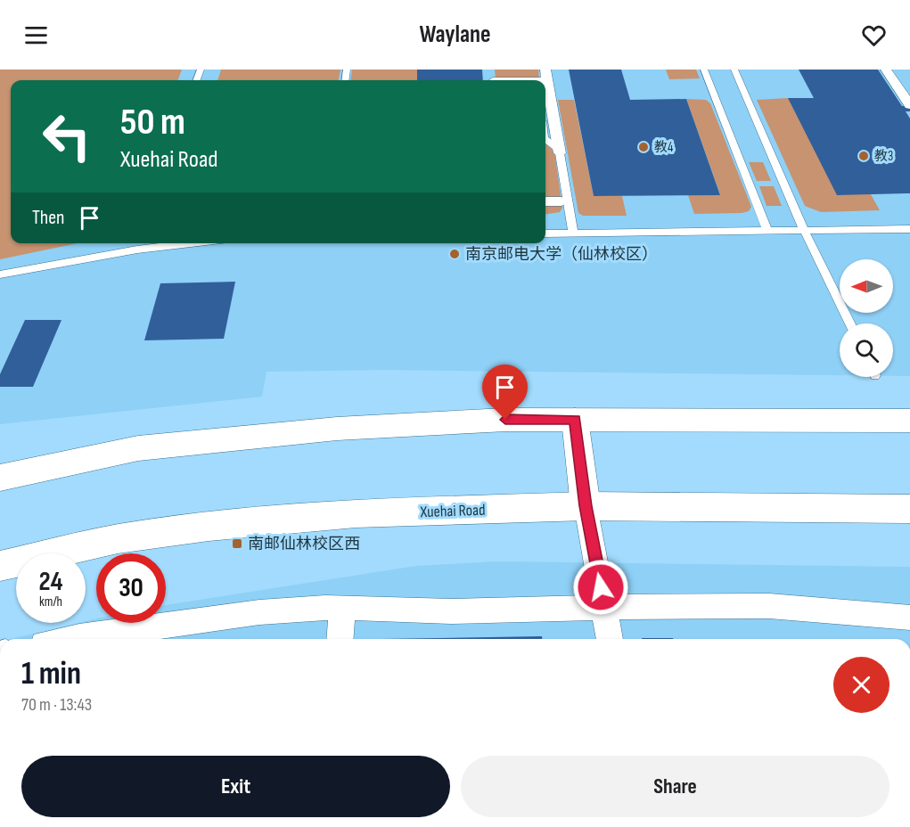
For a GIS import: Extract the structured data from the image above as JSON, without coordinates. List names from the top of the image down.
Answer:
{
  "streets": {
    "main road": ["Xuehai Road"]
  },
  "places": {
    "other": ["教4", "教3", "南京邮电大学（仙林校区）"],
    "transit": ["南邮仙林校区西"]
  },
  "north": "left",
  "page": {
    "header": "Waylane",
    "turn": ["50 m", "Xuehai Road"],
    "then": "Then",
    "speed": "24 km/h",
    "limit": "30",
    "heading": ["1 min", "70 m · 13:43"],
    "buttons": ["Exit", "Share"]
  }
}
